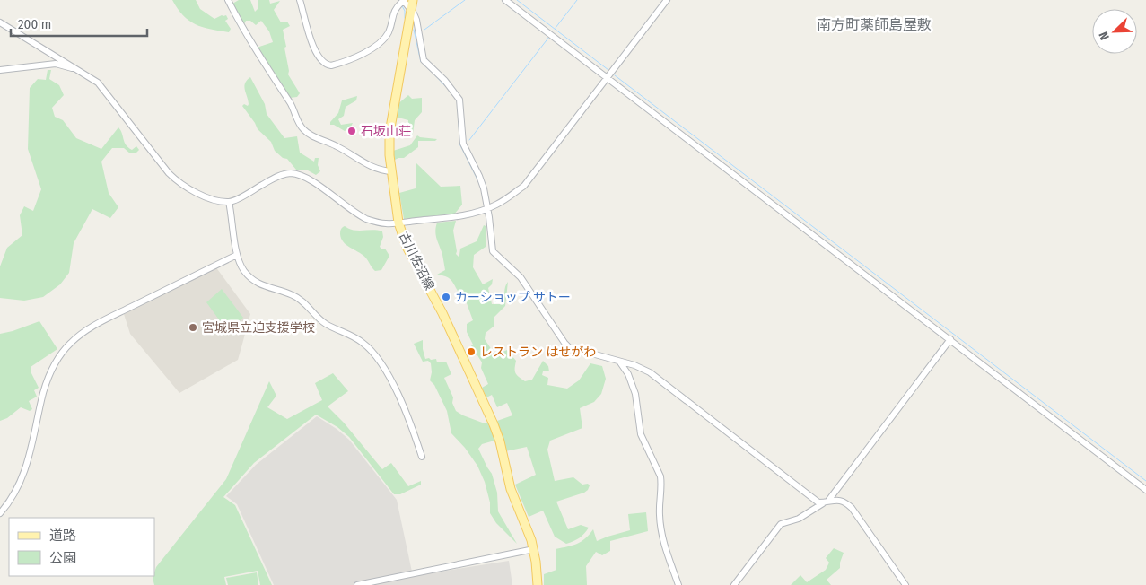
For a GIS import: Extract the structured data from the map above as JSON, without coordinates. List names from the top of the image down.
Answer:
{
  "streets": {
    "main road": ["古川佐沼線"]
  },
  "districts": ["南方町薬師島屋敷"],
  "places": [
    "石坂山荘",
    "カーショップ サトー",
    "宮城県立迫支援学校",
    "レストラン はせがわ"
  ],
  "legend": ["道路", "公園"],
  "scale_bar": "200 m",
  "north": "bottom left"
}
